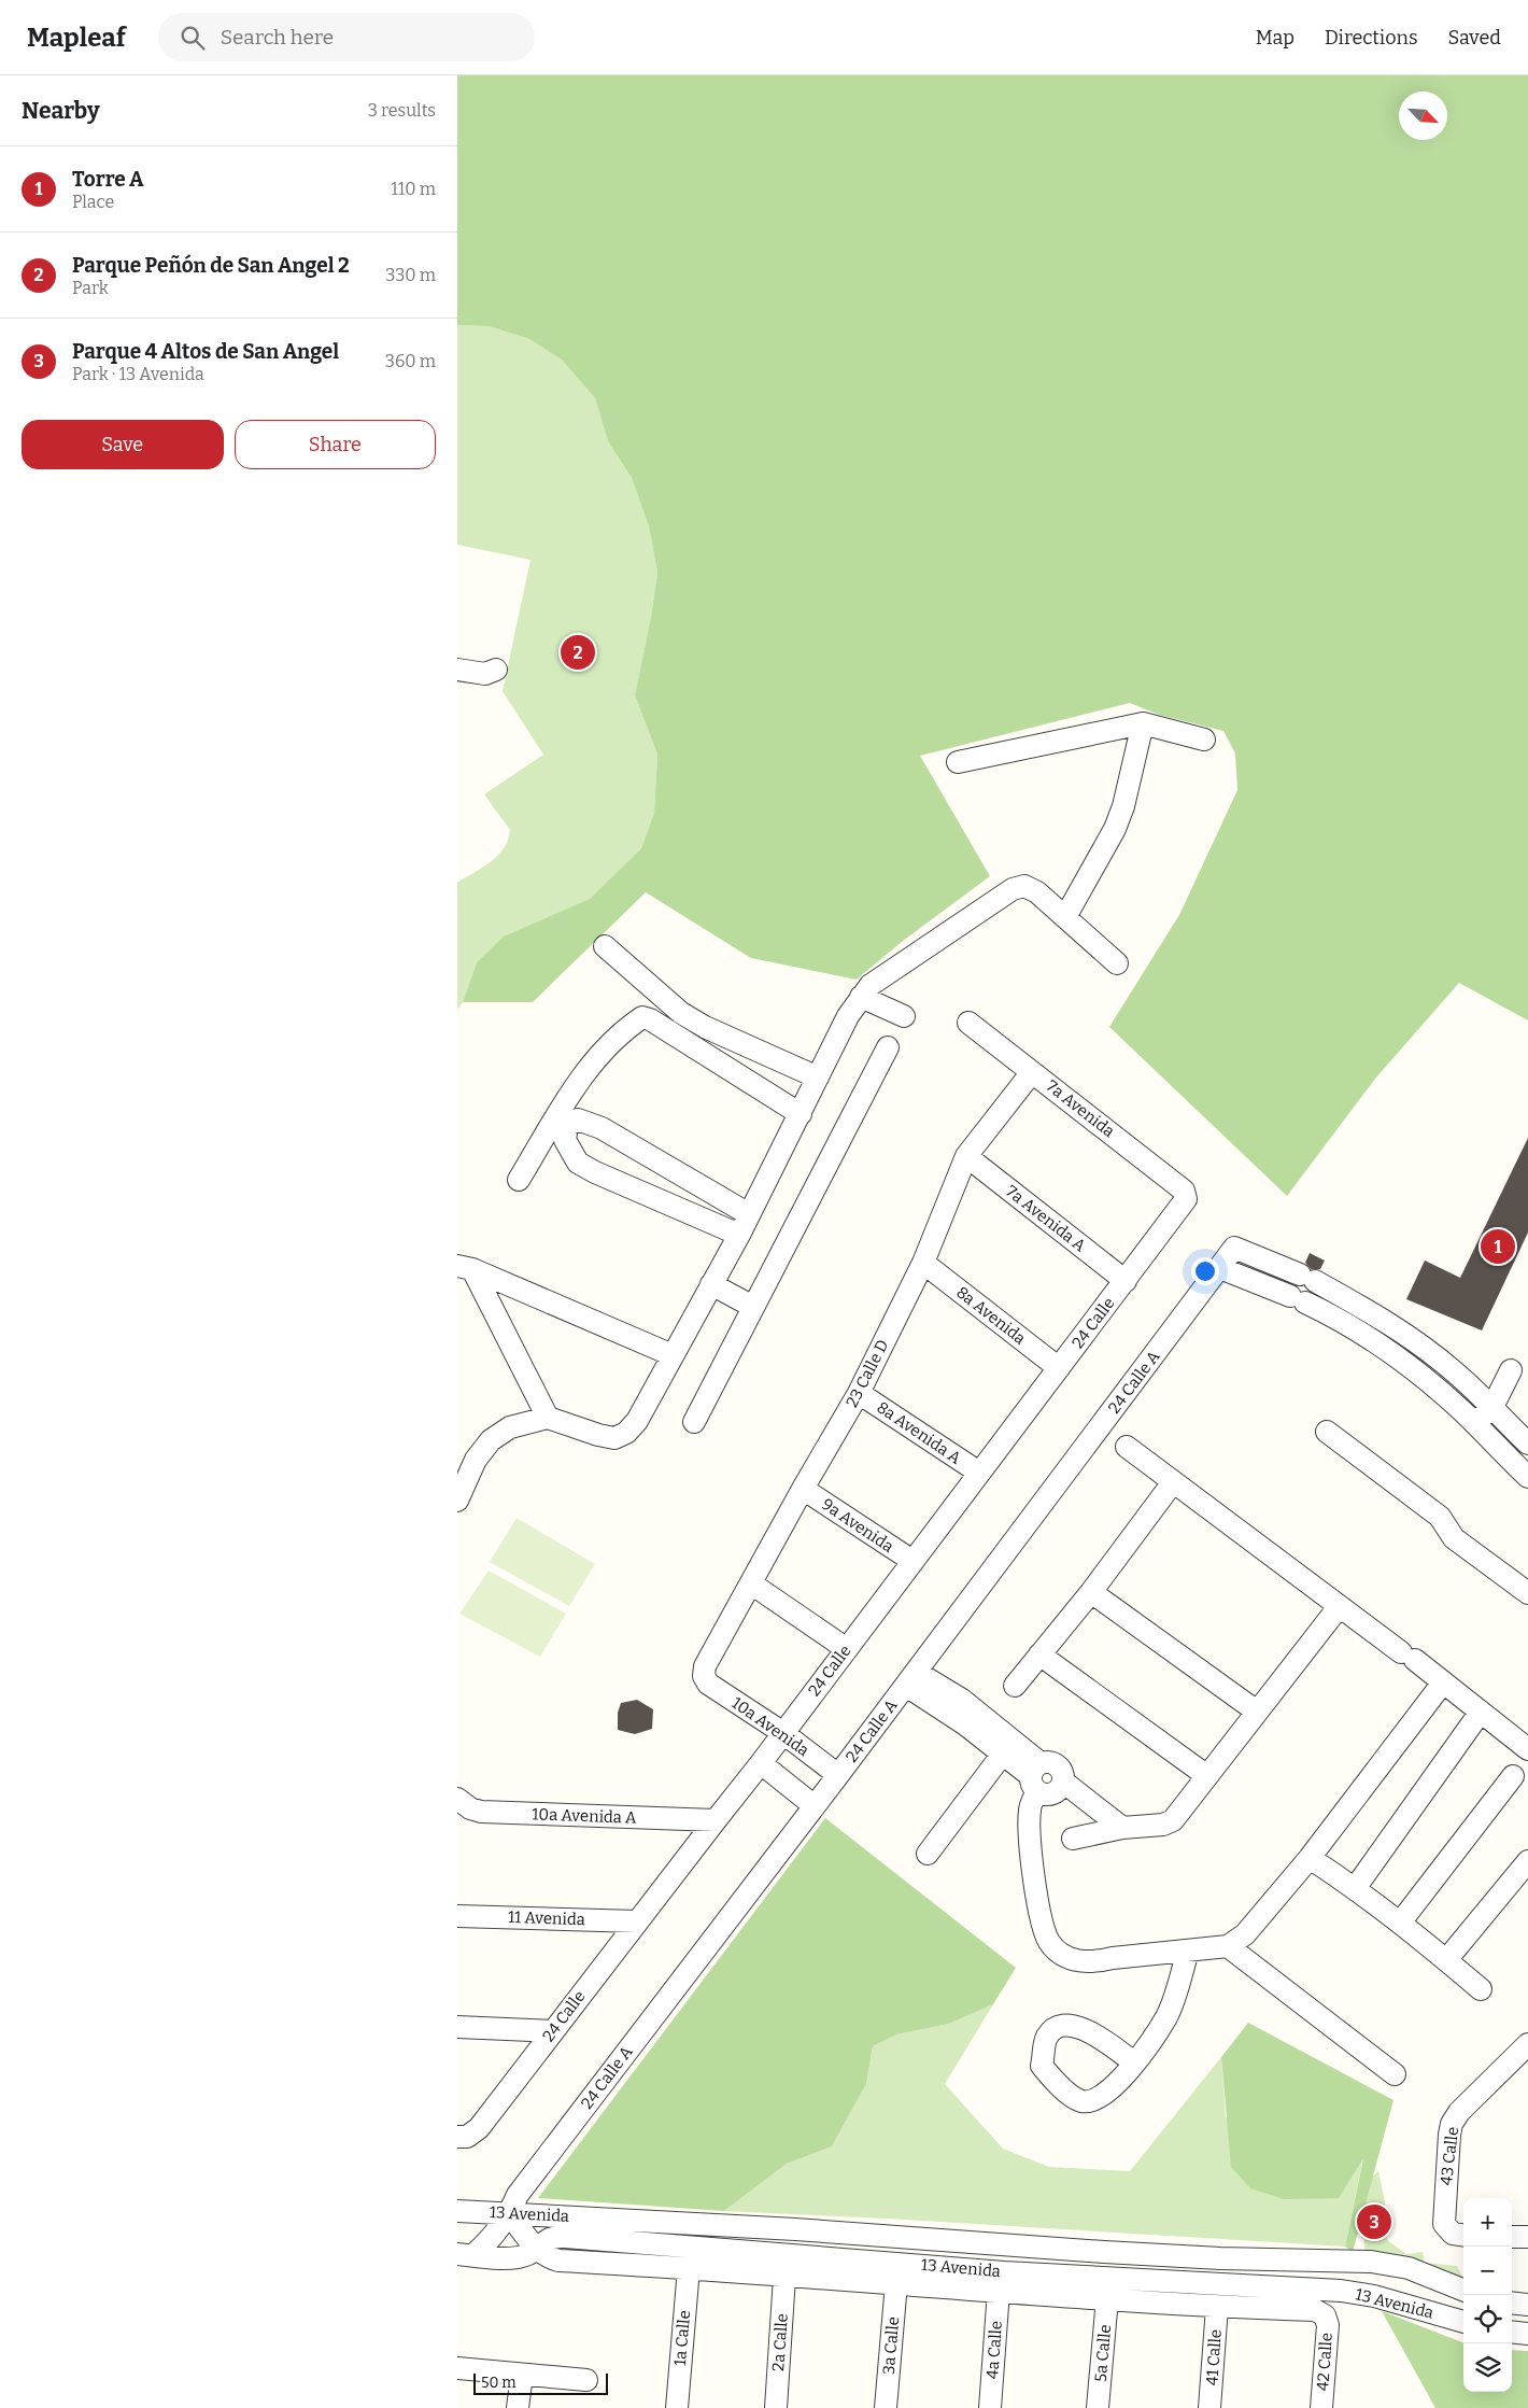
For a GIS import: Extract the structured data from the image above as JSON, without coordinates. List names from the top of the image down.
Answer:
{
  "streets": {
    "street": [
      "7a Avenida",
      "7a Avenida A",
      "8a Avenida",
      "24 Calle",
      "23 Calle D",
      "24 Calle A",
      "8a Avenida A",
      "9a Avenida",
      "10a Avenida",
      "10a Avenida A",
      "11 Avenida",
      "43 Calle",
      "13 Avenida",
      "1a Calle",
      "2a Calle",
      "3a Calle",
      "4a Calle",
      "5a Calle",
      "41 Calle",
      "42 Calle"
    ]
  },
  "crossings": [
    ["7a Avenida", "24 Calle"],
    ["7a Avenida", "23 Calle D"],
    ["7a Avenida A", "24 Calle"],
    ["7a Avenida A", "23 Calle D"],
    ["8a Avenida", "24 Calle"],
    ["8a Avenida", "23 Calle D"],
    ["24 Calle", "8a Avenida A"],
    ["24 Calle", "9a Avenida"],
    ["24 Calle", "10a Avenida"],
    ["24 Calle", "10a Avenida A"],
    ["24 Calle", "11 Avenida"],
    ["23 Calle D", "8a Avenida A"],
    ["23 Calle D", "9a Avenida"],
    ["23 Calle D", "10a Avenida"],
    ["24 Calle A", "10a Avenida"],
    ["24 Calle A", "13 Avenida"],
    ["41 Calle", "42 Calle"]
  ],
  "scale_bar": "50 m",
  "north": "bottom right",
  "page": {
    "header": "Mapleaf",
    "search": "Search here",
    "nav": ["Map", "Directions", "Saved"],
    "heading": ["Nearby", "3 results"],
    "list": [
      {
        "mark": "1",
        "name": "Torre A",
        "note": "Place",
        "value": "110 m"
      },
      {
        "mark": "2",
        "name": "Parque Peñón de San Angel 2",
        "note": "Park",
        "value": "330 m"
      },
      {
        "mark": "3",
        "name": "Parque 4 Altos de San Angel",
        "note": "Park · 13 Avenida",
        "value": "360 m"
      }
    ],
    "buttons": ["Save", "Share"],
    "pins": ["2", "1", "3"],
    "map_buttons": ["+", "−"],
    "scale": "50 m"
  }
}
